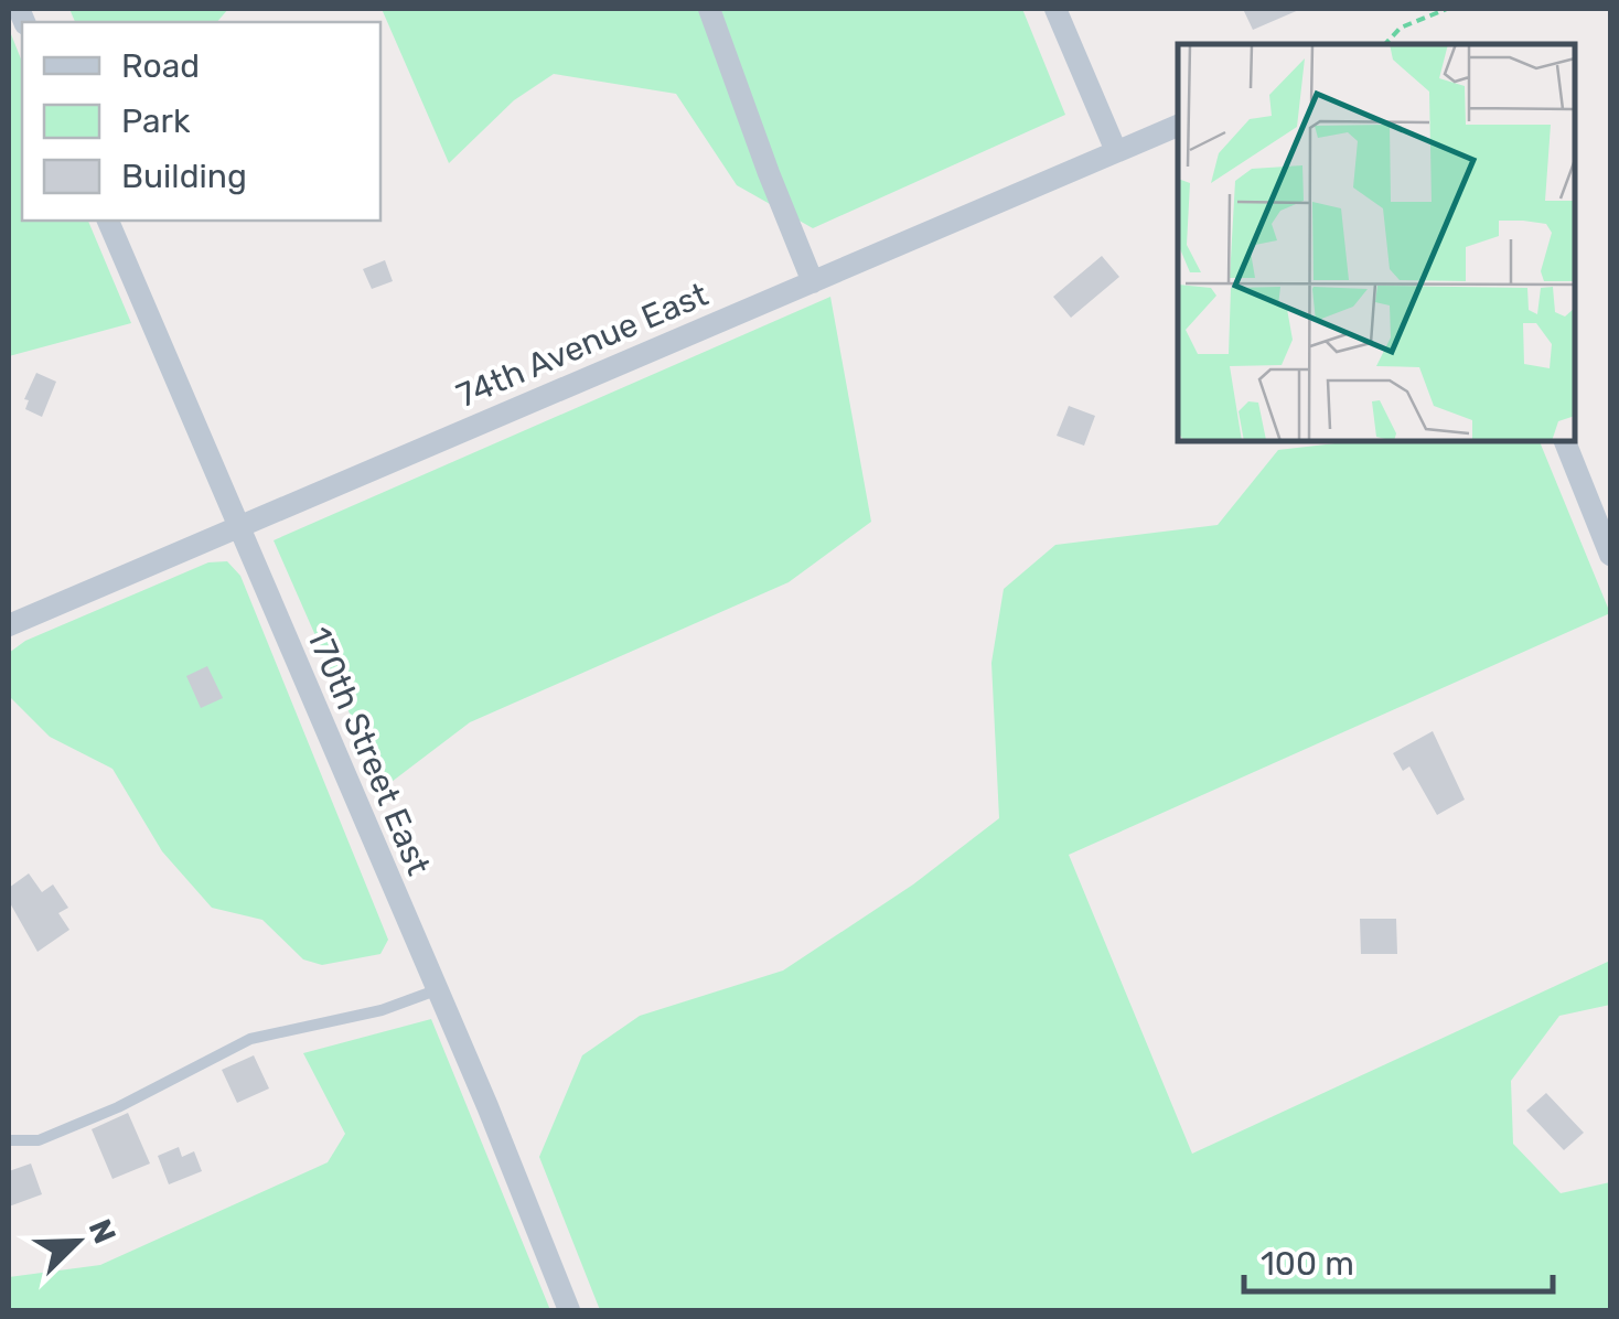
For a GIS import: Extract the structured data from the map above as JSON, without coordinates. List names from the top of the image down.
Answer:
{
  "streets": {
    "street": ["74th Avenue East", "170th Street East"]
  },
  "crossings": [
    ["74th Avenue East", "170th Street East"]
  ],
  "legend": ["Road", "Park", "Building"],
  "scale_bar": "100 m",
  "north": "top right"
}
